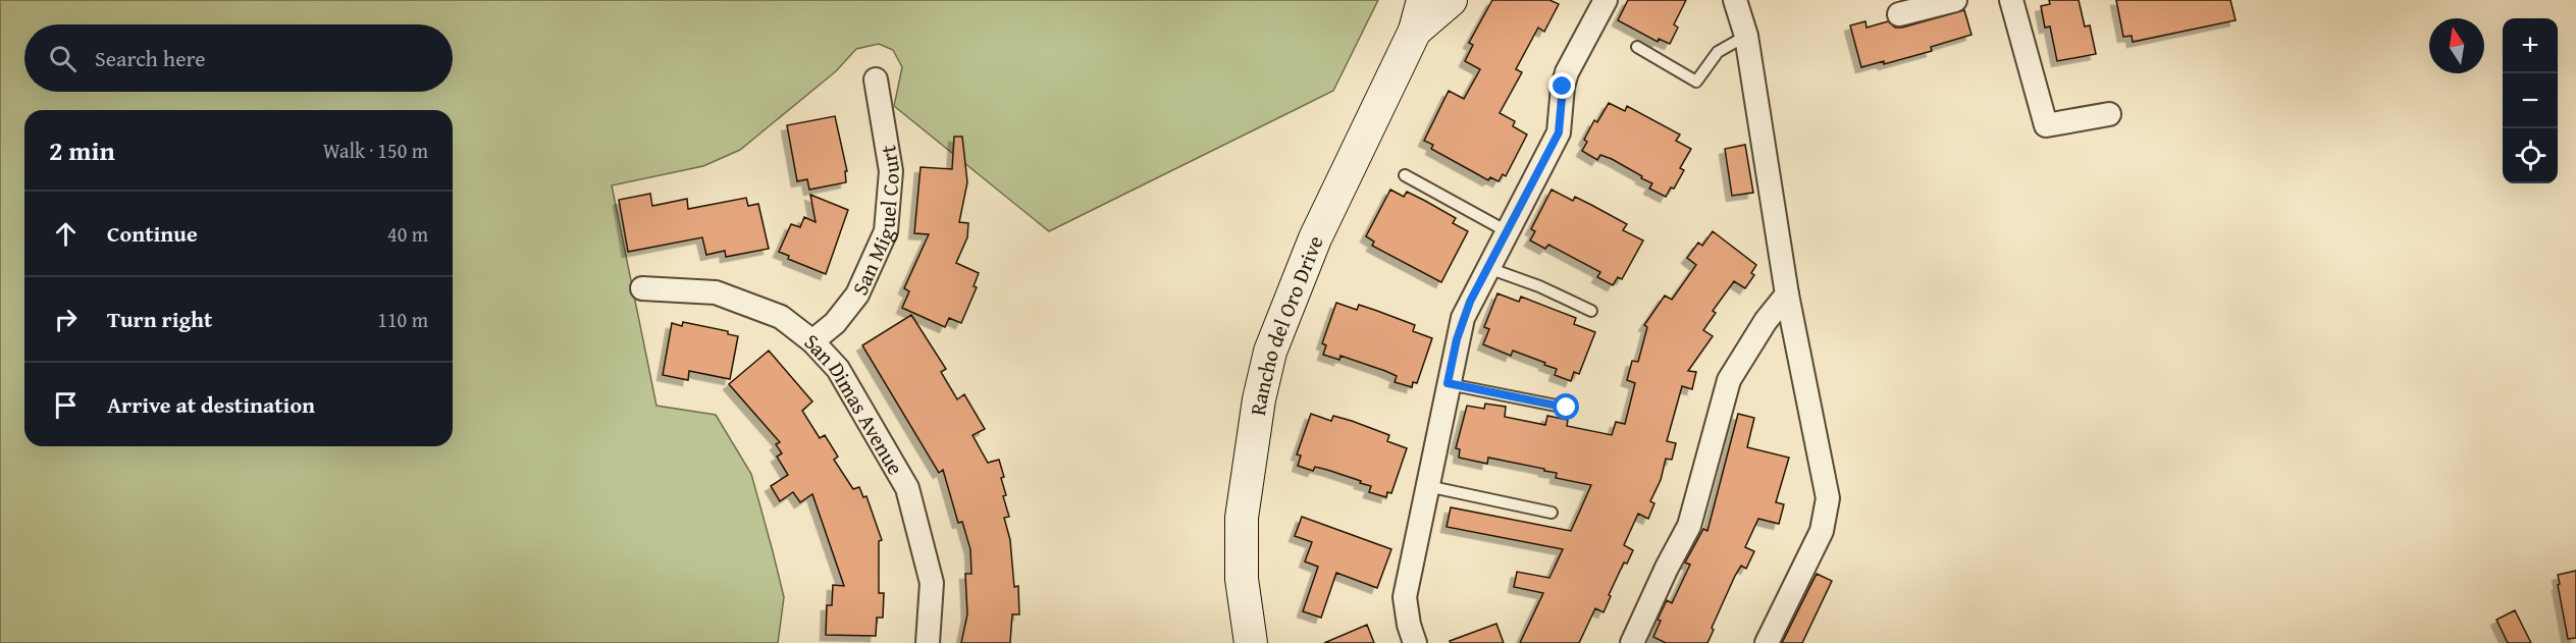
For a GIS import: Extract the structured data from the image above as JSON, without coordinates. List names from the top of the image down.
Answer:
{
  "streets": {
    "main road": ["Rancho del Oro Drive"],
    "street": ["San Miguel Court", "San Dimas Avenue"]
  },
  "crossings": [
    ["San Miguel Court", "San Dimas Avenue"]
  ],
  "north": "top",
  "page": {
    "map_buttons": ["+", "−"],
    "search": "Search here",
    "heading": ["2 min", "Walk · 150 m"],
    "list": [
      ["Continue", "40 m"],
      ["Turn right", "110 m"],
      "Arrive at destination"
    ]
  }
}
